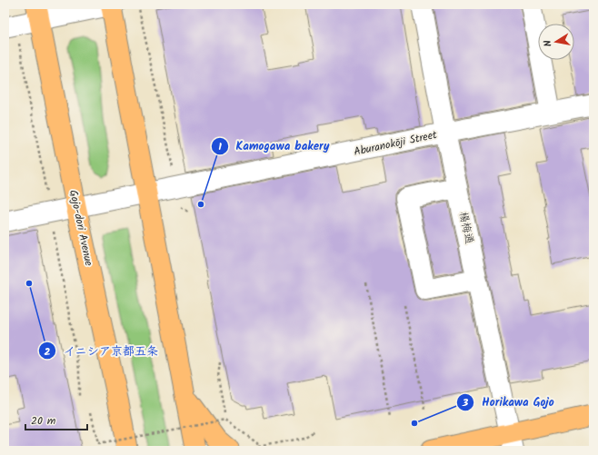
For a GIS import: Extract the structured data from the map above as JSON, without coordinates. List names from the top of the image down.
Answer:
{
  "streets": {
    "highway": ["Gojo-dori Avenue"],
    "street": ["Aburanokōji Street", "楊梅通"]
  },
  "crossings": [
    ["Aburanokōji Street", "Gojo-dori Avenue"],
    ["Aburanokōji Street", "楊梅通"]
  ],
  "places": ["Kamogawa bakery", "イニシア京都五条", "Horikawa Gojo"],
  "scale_bar": "20 m",
  "north": "left"
}
